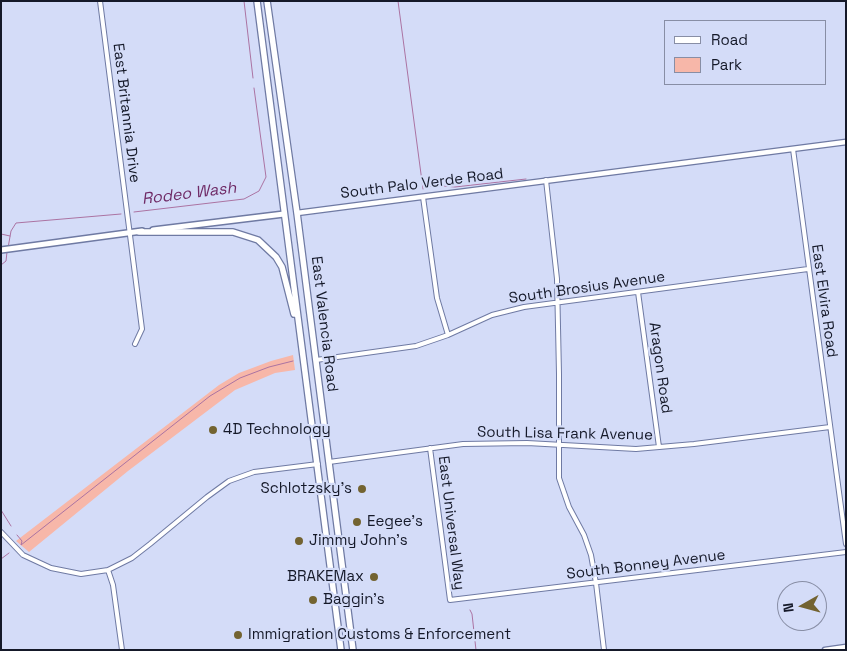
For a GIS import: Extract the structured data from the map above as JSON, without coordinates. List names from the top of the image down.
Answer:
{
  "streets": {
    "main road": ["South Palo Verde Road", "East Valencia Road"],
    "street": [
      "East Britannia Drive",
      "South Brosius Avenue",
      "East Elvira Road",
      "Aragon Road",
      "South Lisa Frank Avenue",
      "East Universal Way",
      "South Bonney Avenue"
    ]
  },
  "crossings": [
    ["East Britannia Drive", "South Palo Verde Road"],
    ["South Palo Verde Road", "East Elvira Road"],
    ["South Palo Verde Road", "East Valencia Road"],
    ["South Brosius Avenue", "East Elvira Road"],
    ["South Brosius Avenue", "East Valencia Road"],
    ["South Brosius Avenue", "Aragon Road"],
    ["East Elvira Road", "South Lisa Frank Avenue"],
    ["East Valencia Road", "South Lisa Frank Avenue"],
    ["Aragon Road", "South Lisa Frank Avenue"],
    ["South Lisa Frank Avenue", "East Universal Way"],
    ["East Universal Way", "South Bonney Avenue"]
  ],
  "water": ["Rodeo Wash"],
  "places": [
    "4D Technology",
    "Schlotzsky's",
    "Eegee's",
    "Jimmy John's",
    "BRAKEMax",
    "Baggin's",
    "Immigration Customs & Enforcement"
  ],
  "legend": ["Road", "Park"],
  "north": "left"
}
